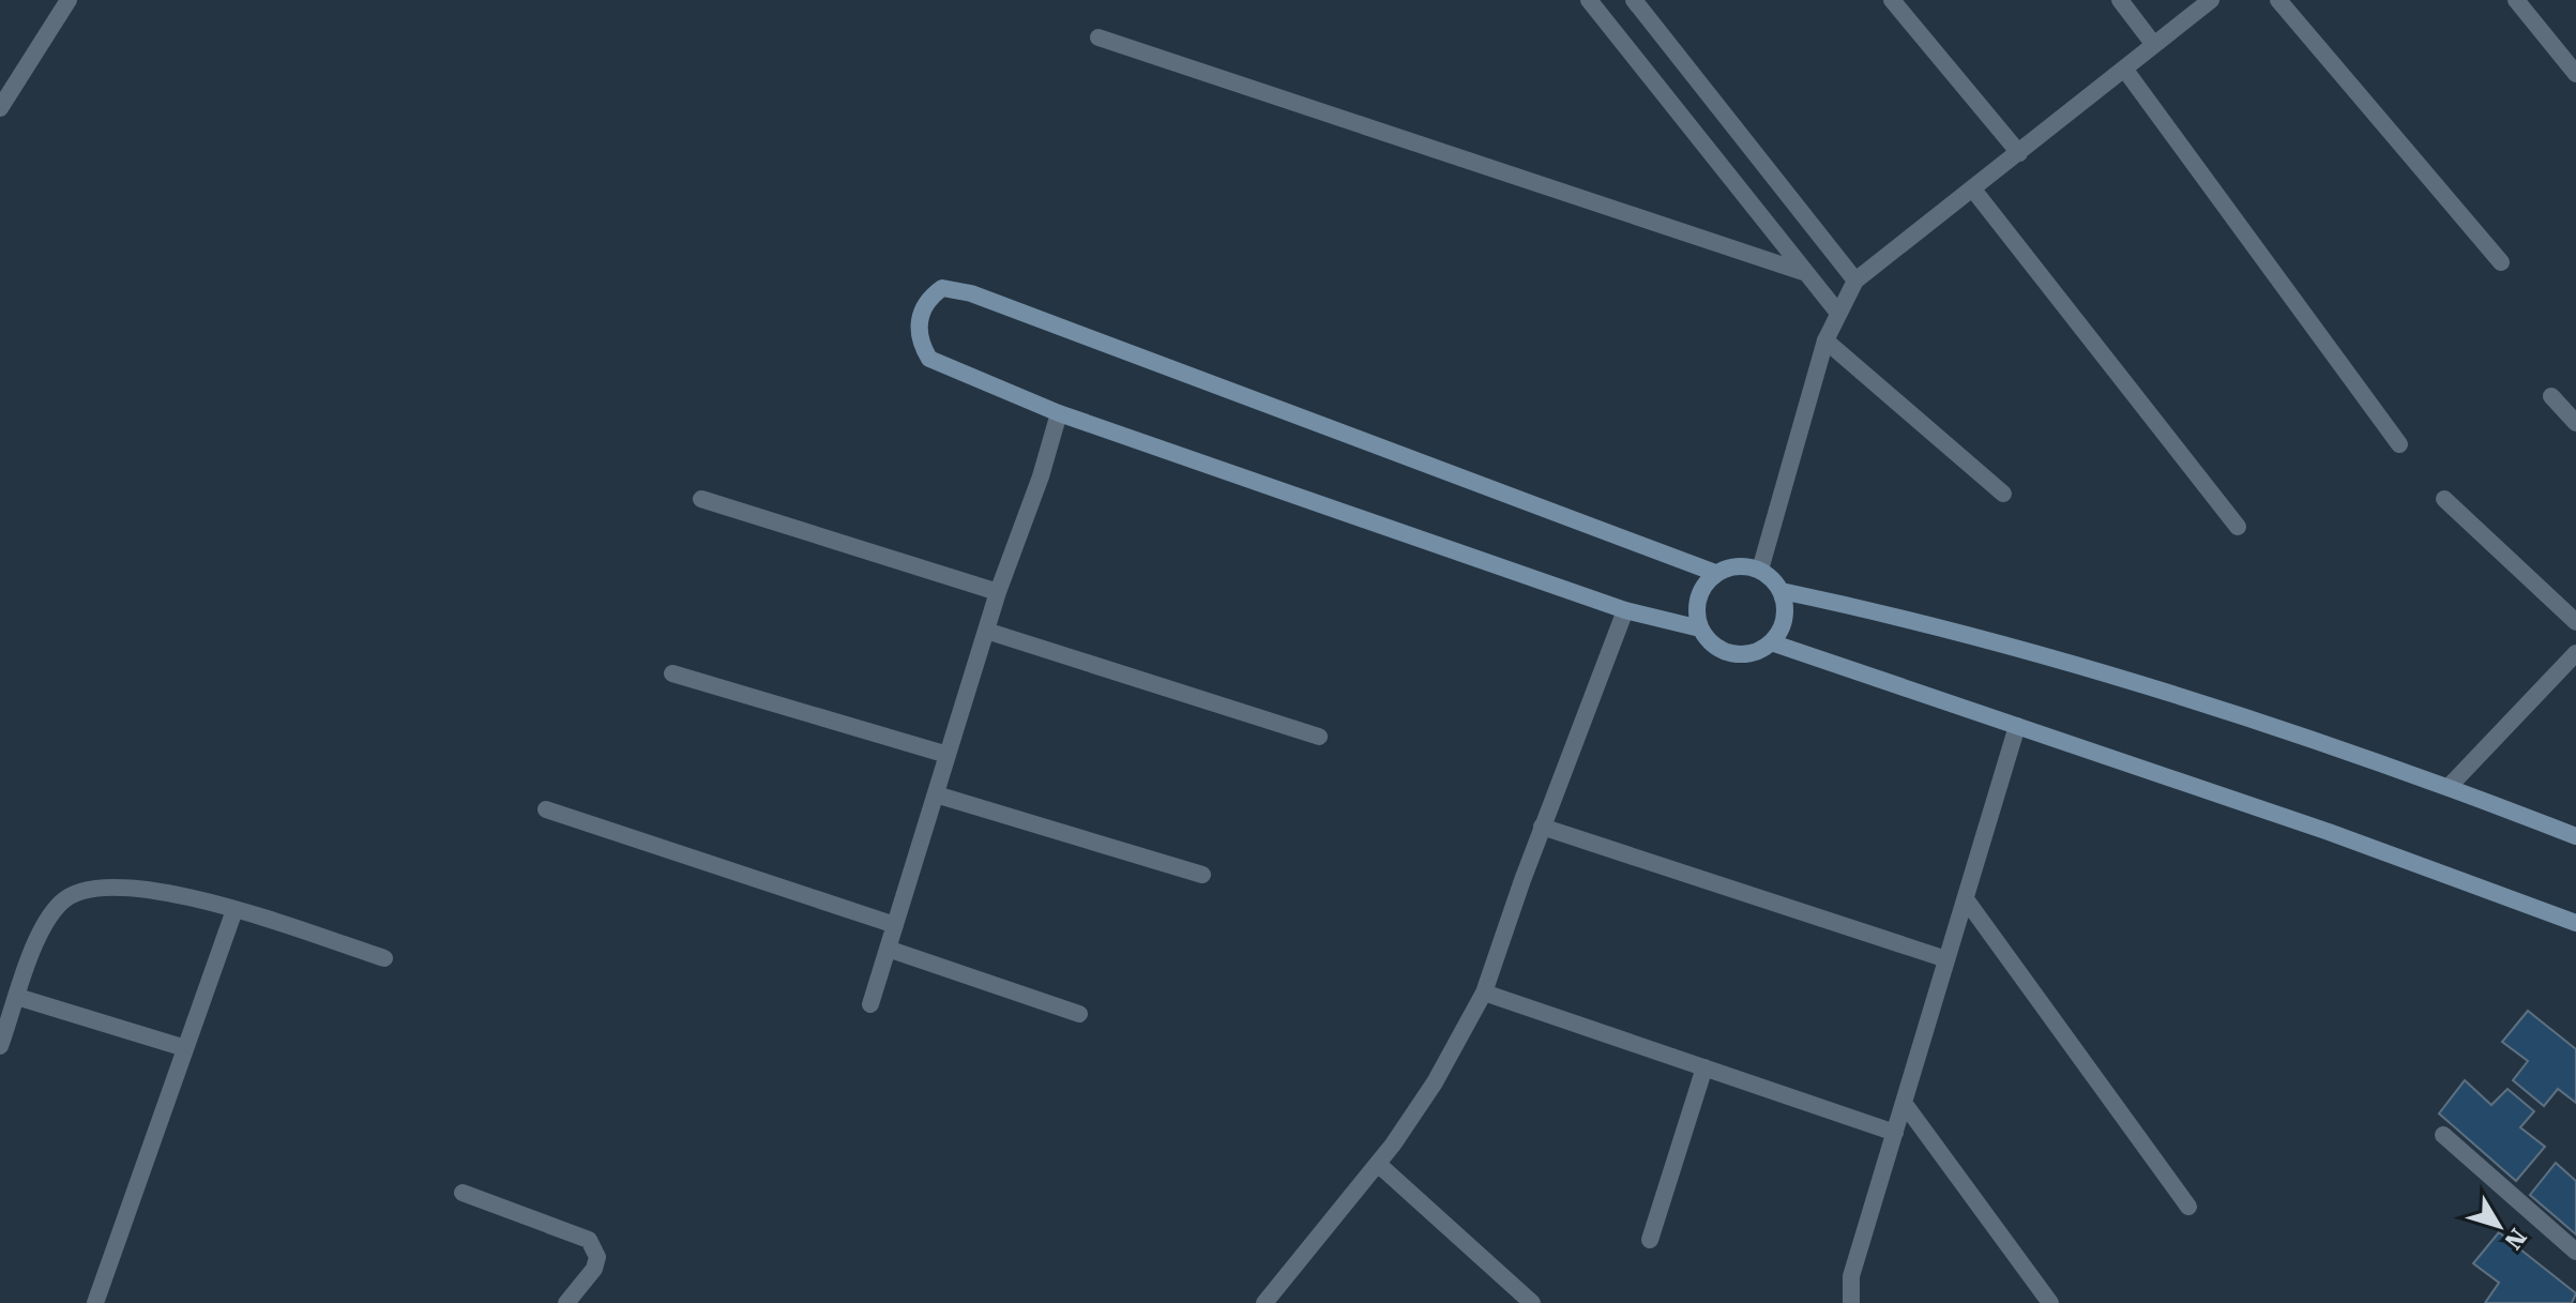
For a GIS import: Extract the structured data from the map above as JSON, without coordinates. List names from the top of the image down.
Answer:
{
  "north": "bottom right"
}
